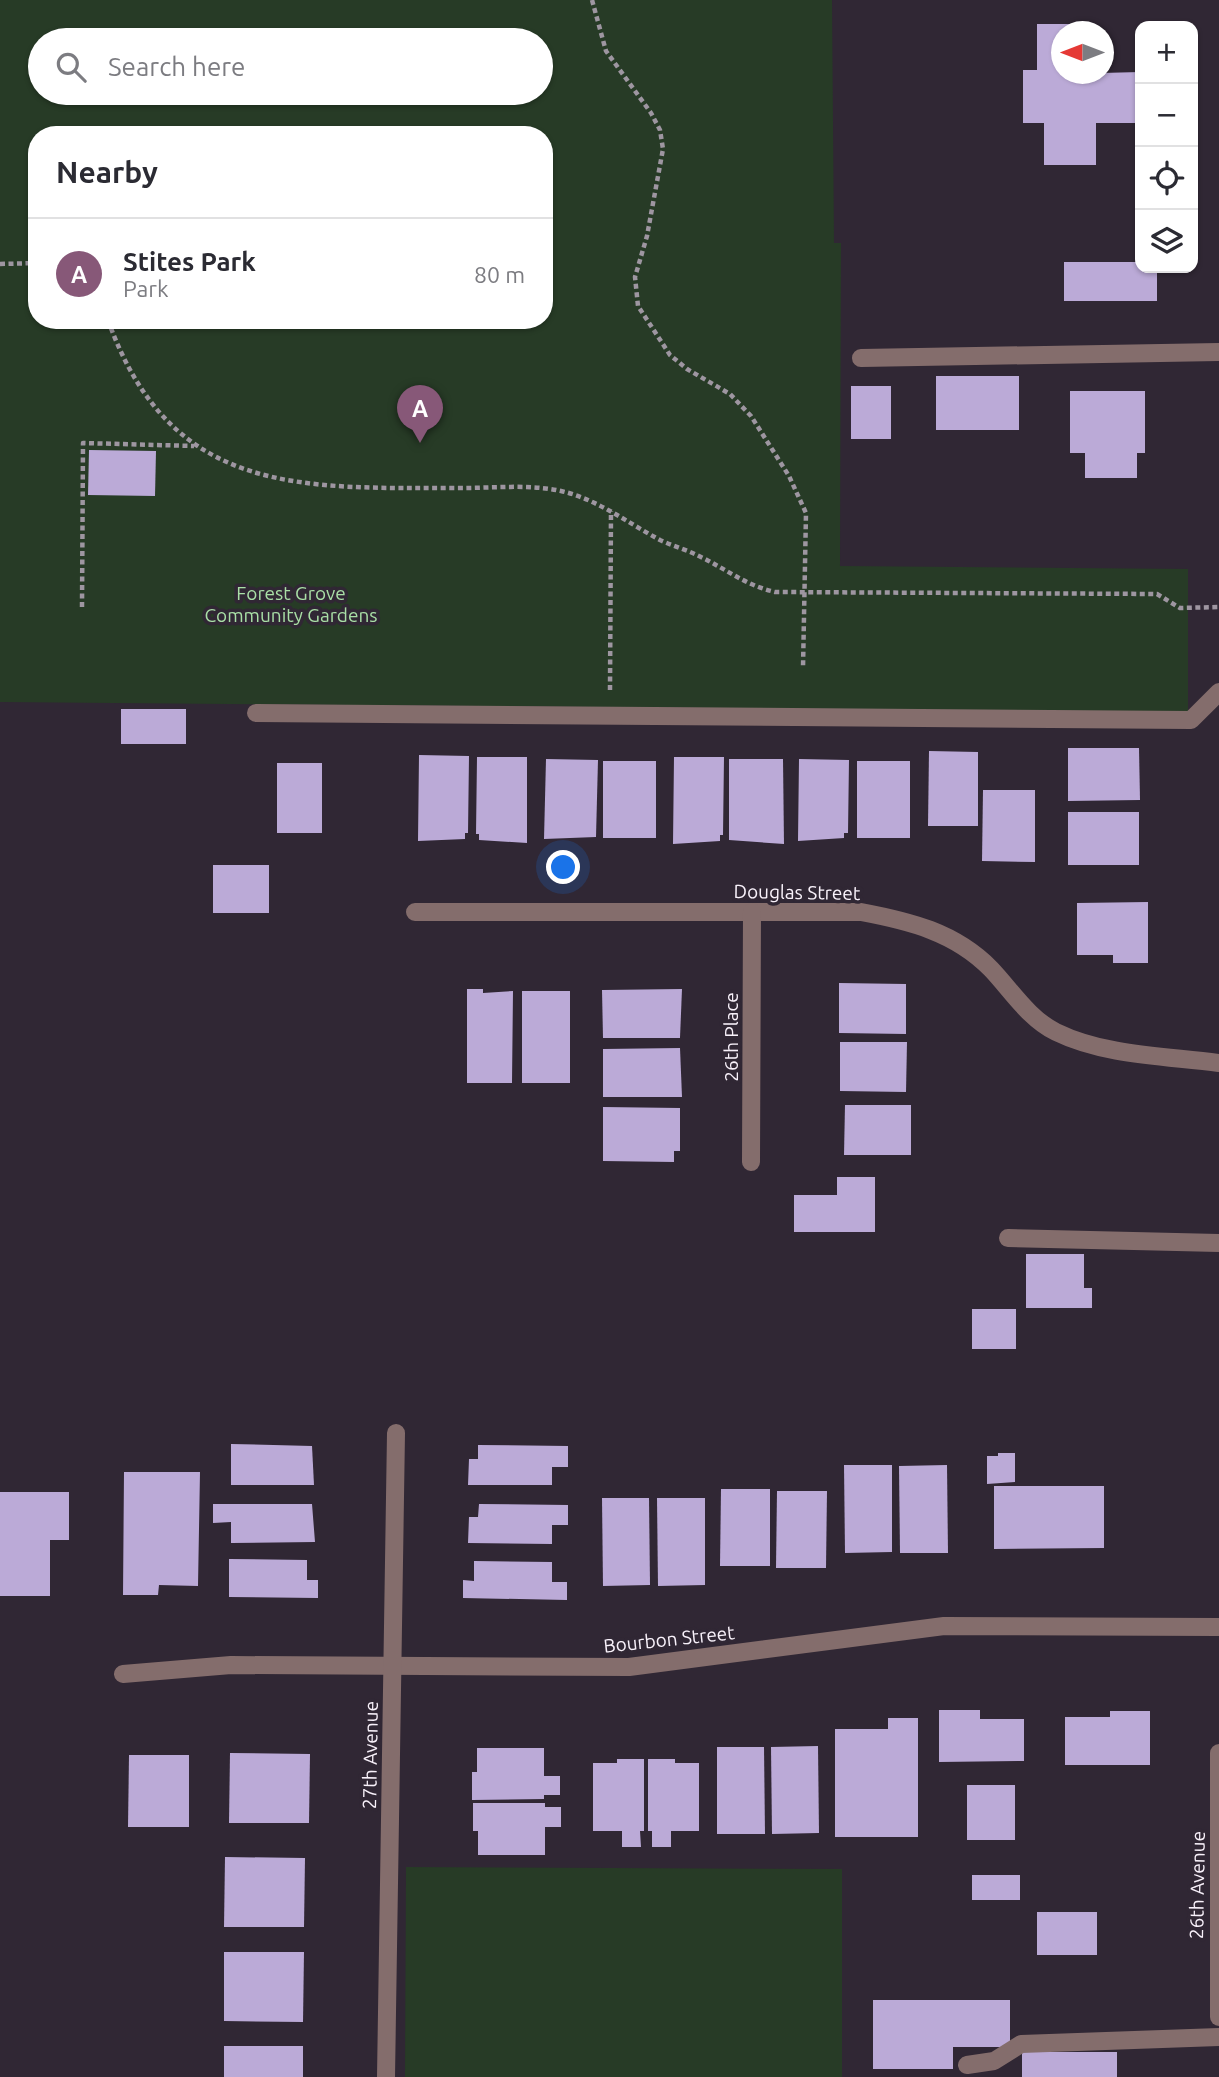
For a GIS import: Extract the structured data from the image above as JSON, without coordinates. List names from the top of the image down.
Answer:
{
  "streets": {
    "street": [
      "Douglas Street",
      "26th Place",
      "Bourbon Street",
      "27th Avenue",
      "26th Avenue"
    ]
  },
  "crossings": [
    ["Douglas Street", "26th Place"],
    ["Bourbon Street", "27th Avenue"]
  ],
  "parks": ["Forest Grove Community Gardens"],
  "north": "left",
  "page": {
    "map_buttons": ["+", "−"],
    "search": "Search here",
    "heading": "Nearby",
    "list": [
      {
        "mark": "A",
        "name": "Stites Park",
        "note": "Park",
        "value": "80 m"
      }
    ],
    "pins": "A"
  }
}
